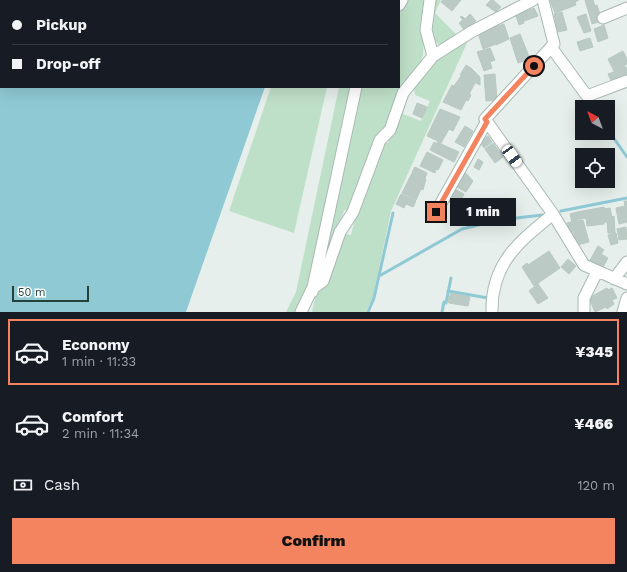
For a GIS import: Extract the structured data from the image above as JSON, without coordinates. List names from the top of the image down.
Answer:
{
  "scale_bar": "50 m",
  "north": "top left",
  "page": {
    "banner": ["Pickup", "Drop-off"],
    "bubble": "1 min",
    "scale": "50 m",
    "list": [
      {
        "name": "Economy",
        "note": "1 min · 11:33",
        "value": "¥345"
      },
      {
        "name": "Comfort",
        "note": "2 min · 11:34",
        "value": "¥466"
      }
    ],
    "pay": ["Cash", "120 m"],
    "buttons": "Confirm"
  }
}
